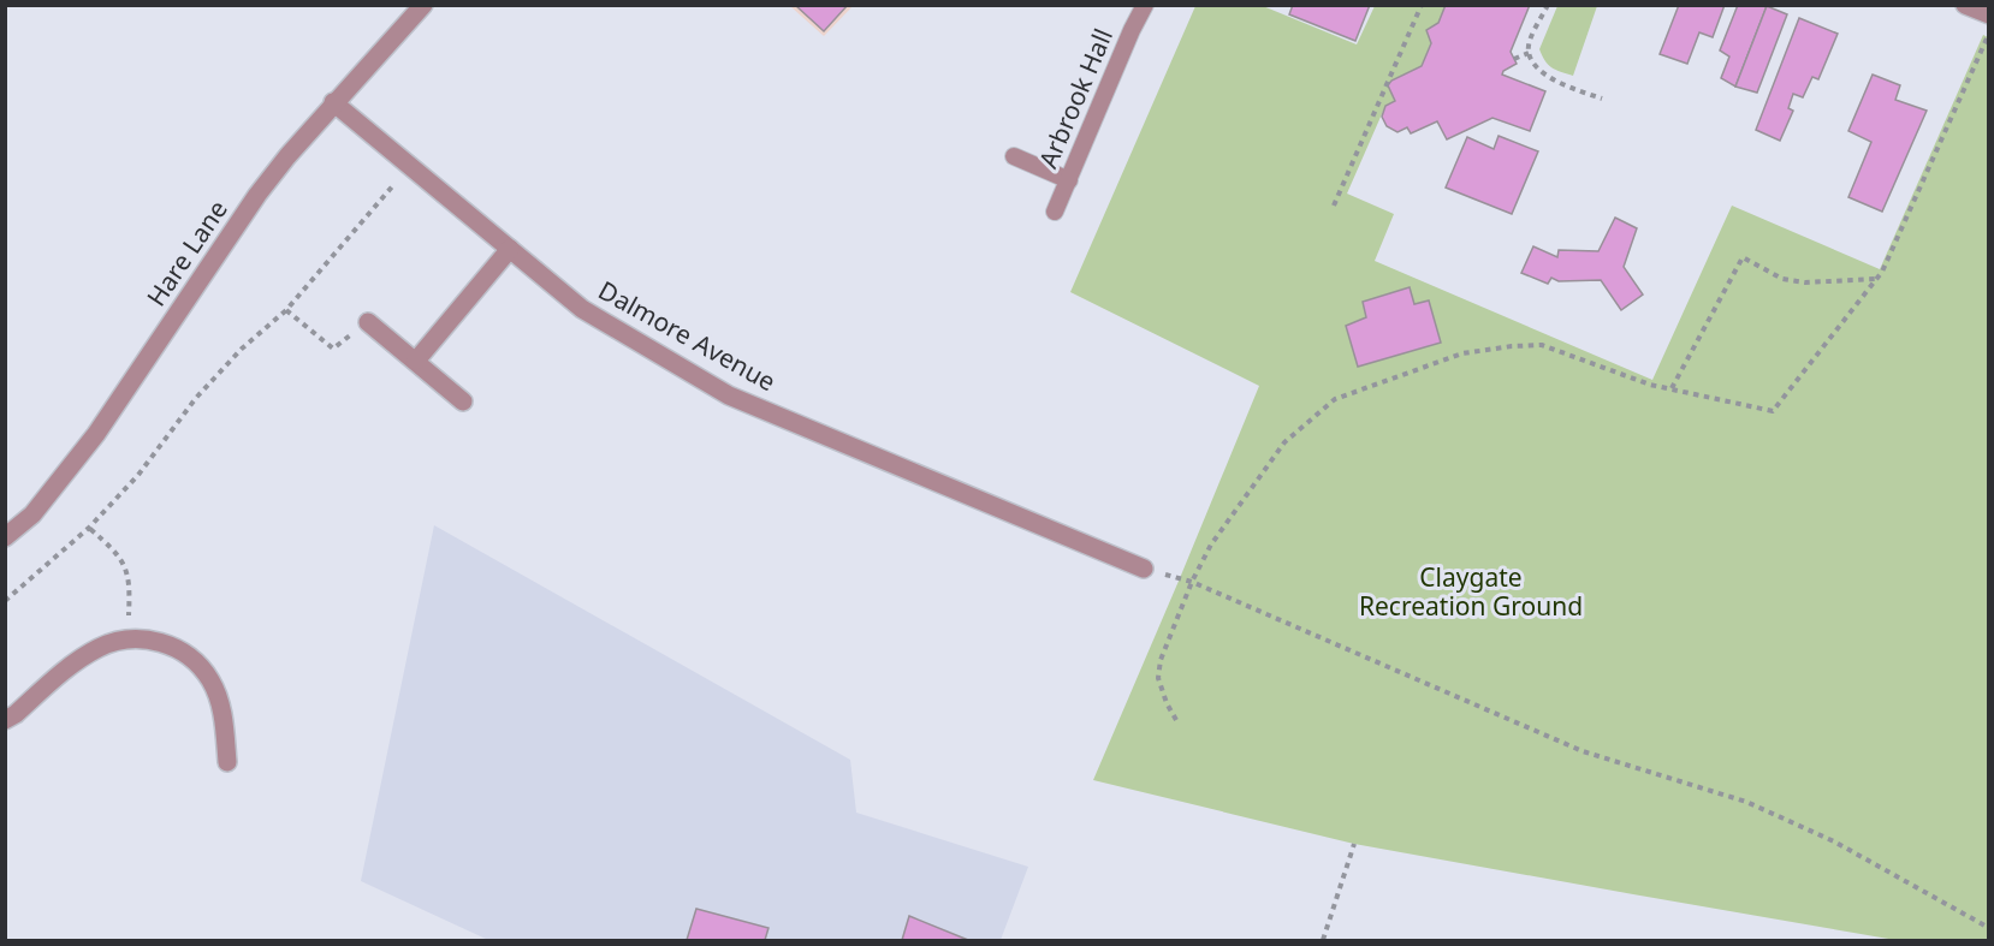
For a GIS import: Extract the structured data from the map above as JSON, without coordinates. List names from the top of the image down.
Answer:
{
  "streets": {
    "street": ["Hare Lane", "Dalmore Avenue"],
    "lane": ["Arbrook Hall"]
  },
  "crossings": [
    ["Hare Lane", "Dalmore Avenue"]
  ],
  "parks": ["Claygate Recreation Ground"]
}
